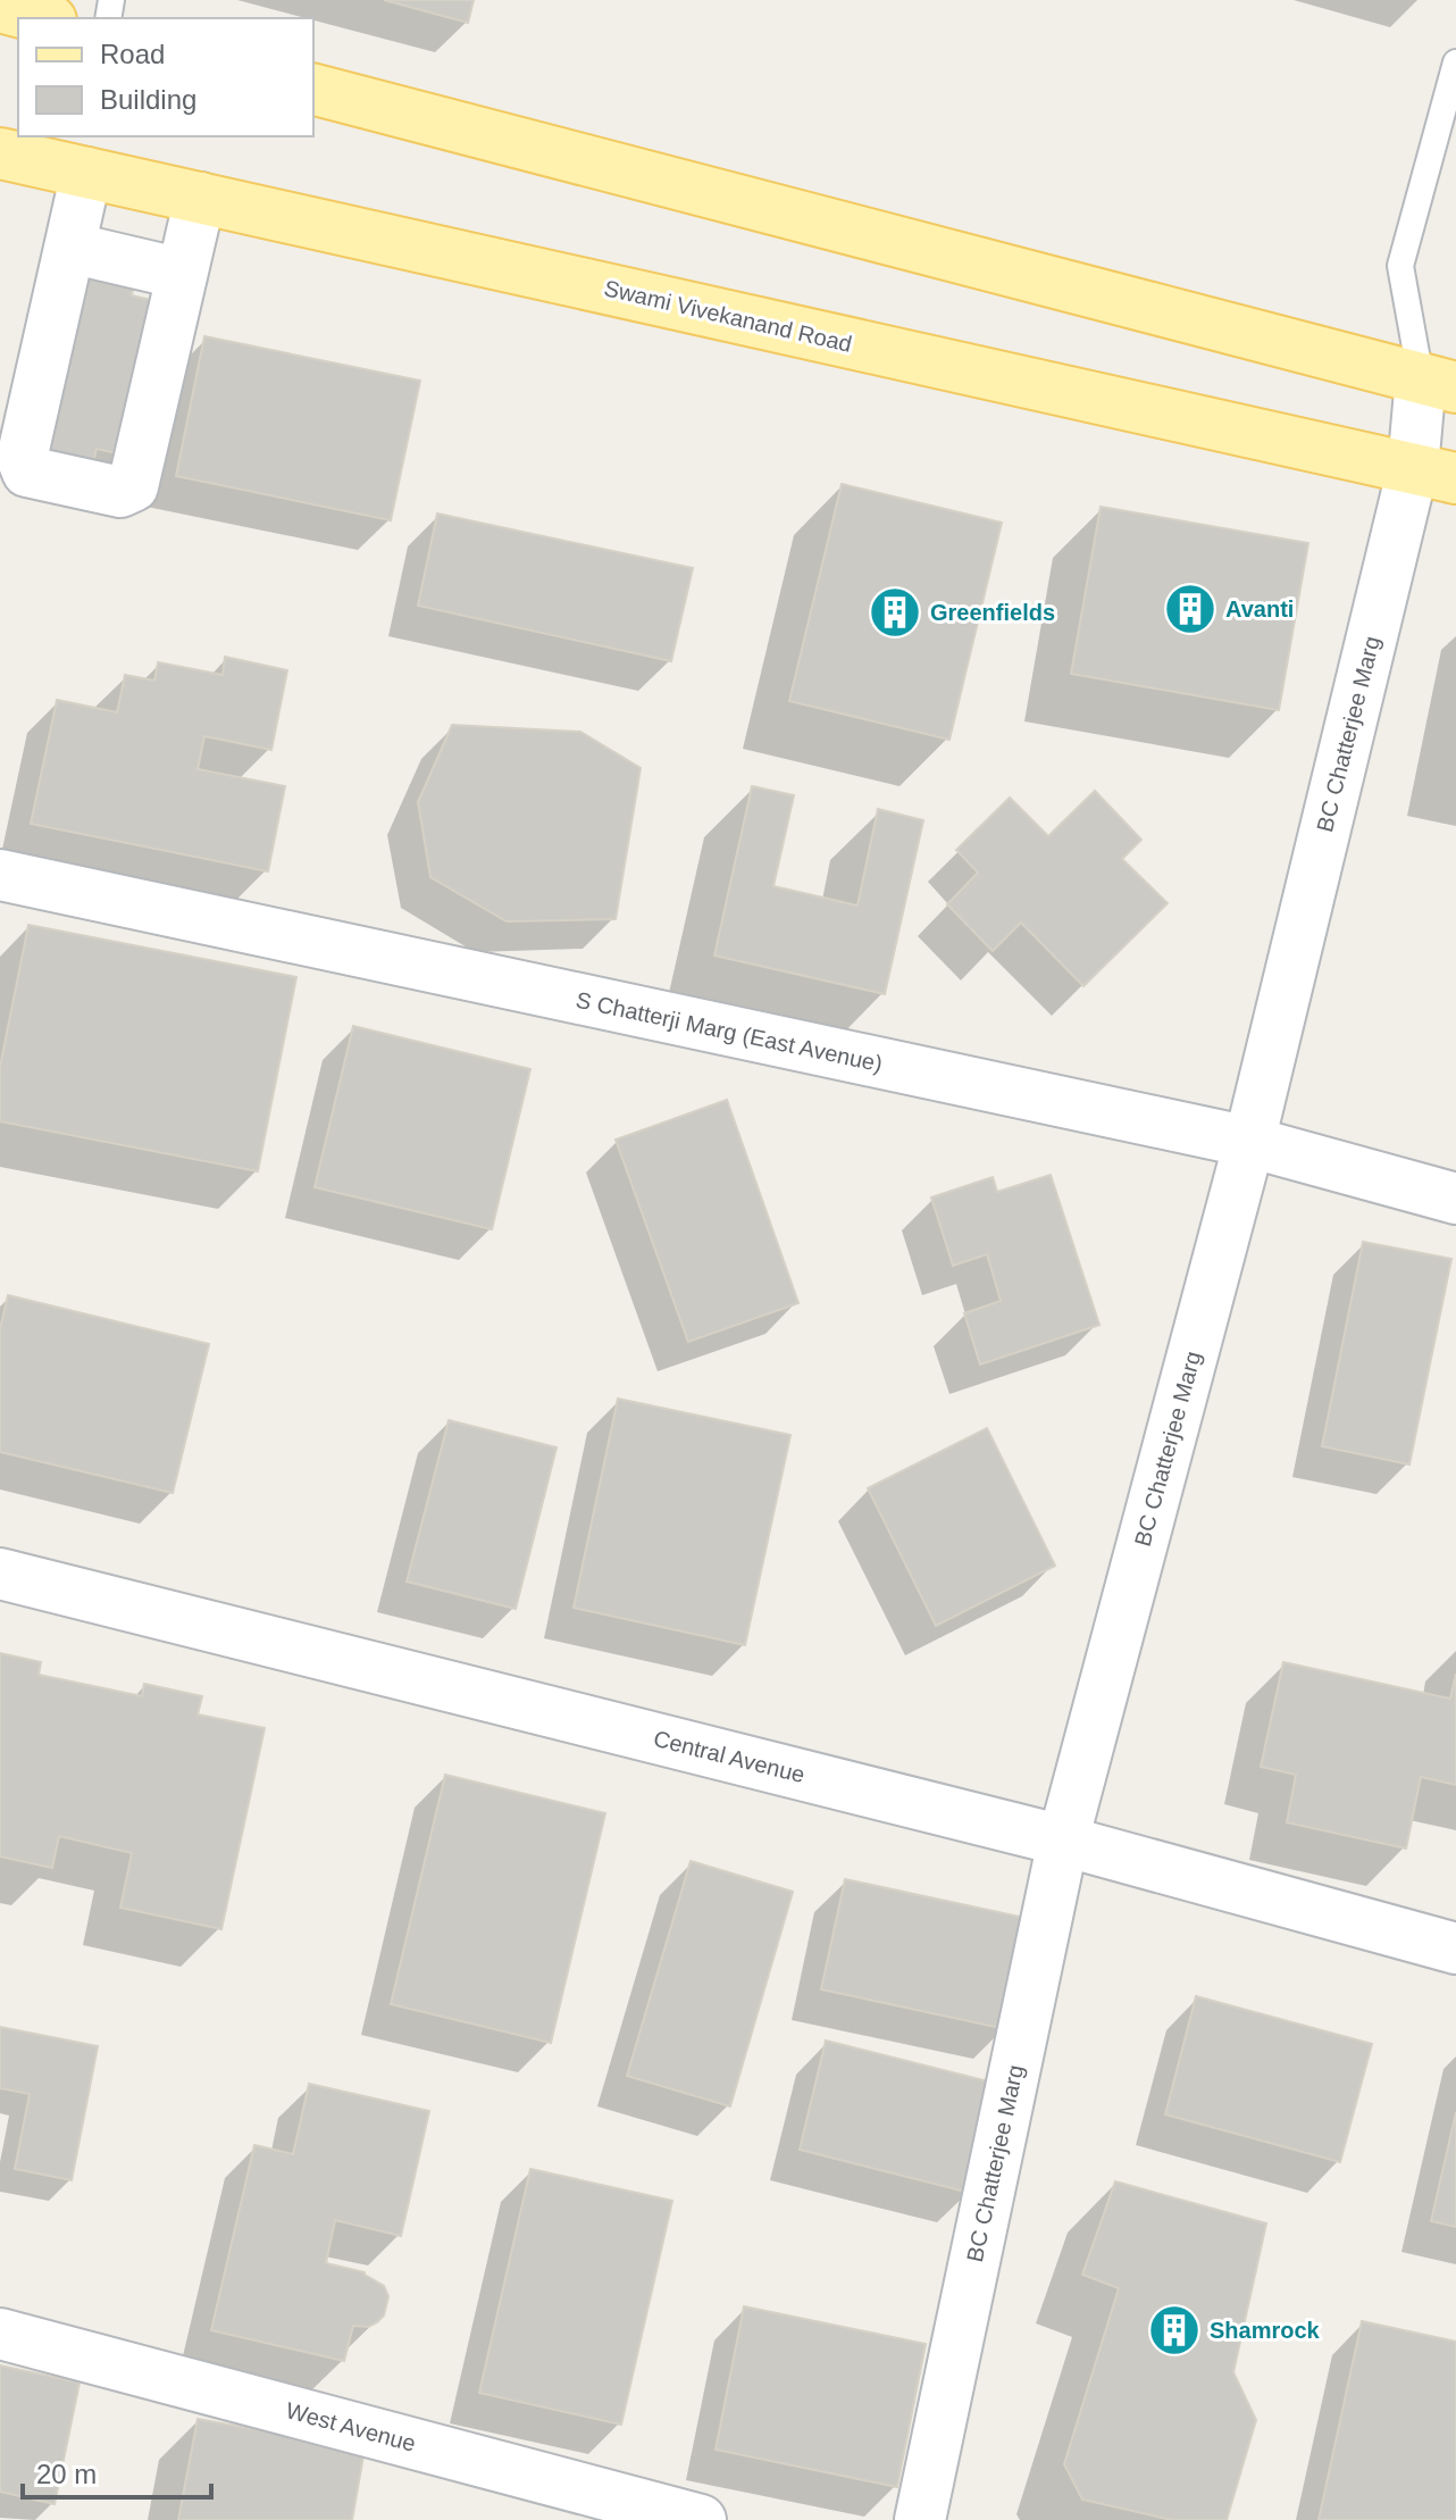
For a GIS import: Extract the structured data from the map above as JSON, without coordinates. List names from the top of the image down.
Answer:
{
  "streets": {
    "main road": ["Swami Vivekanand Road"],
    "street": [
      "BC Chatterjee Marg",
      "S Chatterji Marg (East Avenue)",
      "Central Avenue",
      "West Avenue"
    ]
  },
  "crossings": [
    ["Swami Vivekanand Road", "BC Chatterjee Marg"],
    ["BC Chatterjee Marg", "S Chatterji Marg (East Avenue)"],
    ["BC Chatterjee Marg", "Central Avenue"]
  ],
  "places": {
    "building": ["Avanti", "Greenfields", "Shamrock"]
  },
  "legend": ["Road", "Building"],
  "scale_bar": "20 m"
}
